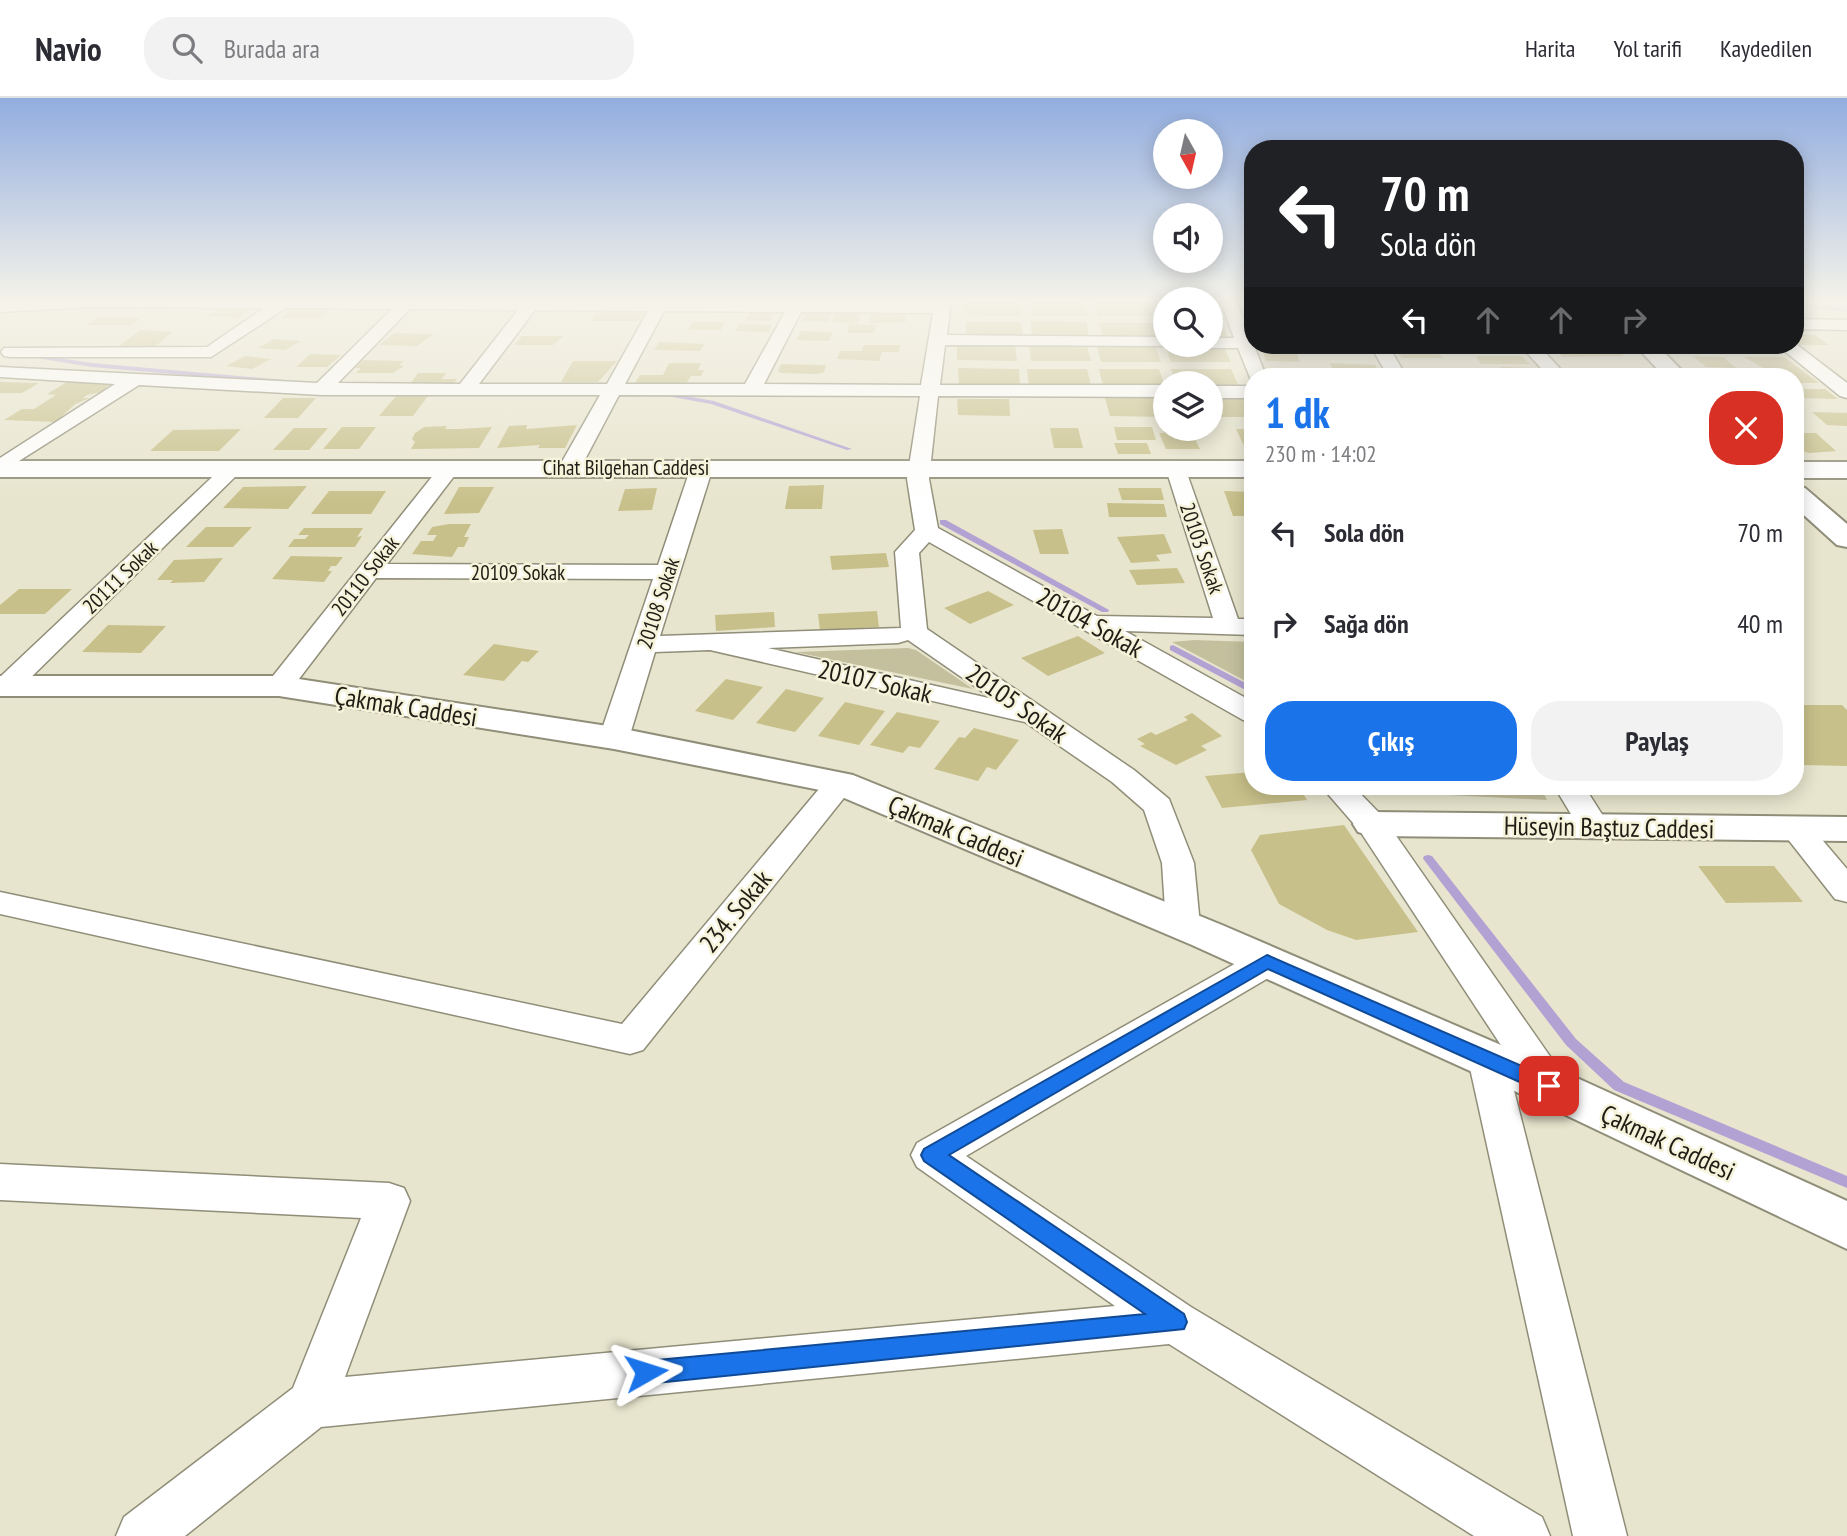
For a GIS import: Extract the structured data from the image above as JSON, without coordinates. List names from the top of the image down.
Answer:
{
  "streets": {
    "main road": ["Cihat Bilgehan Caddesi", "Çakmak Caddesi", "Hüseyin Baştuz Caddesi"],
    "street": [
      "20103 Sokak",
      "20109 Sokak",
      "20110 Sokak",
      "20111 Sokak",
      "20108 Sokak",
      "20104 Sokak",
      "20107 Sokak",
      "20105 Sokak",
      "234. Sokak"
    ]
  },
  "crossings": [
    ["Cihat Bilgehan Caddesi", "20103 Sokak"],
    ["Cihat Bilgehan Caddesi", "20110 Sokak"],
    ["Cihat Bilgehan Caddesi", "20111 Sokak"],
    ["Cihat Bilgehan Caddesi", "20108 Sokak"],
    ["20109 Sokak", "20110 Sokak"],
    ["20109 Sokak", "20108 Sokak"],
    ["20110 Sokak", "Çakmak Caddesi"],
    ["20111 Sokak", "Çakmak Caddesi"],
    ["20108 Sokak", "Çakmak Caddesi"],
    ["20104 Sokak", "20105 Sokak"],
    ["20107 Sokak", "20105 Sokak"],
    ["20105 Sokak", "Çakmak Caddesi"],
    ["Çakmak Caddesi", "234. Sokak"]
  ],
  "north": "bottom",
  "page": {
    "header": "Navio",
    "search": "Burada ara",
    "nav": ["Harita", "Yol tarifi", "Kaydedilen"],
    "turn": ["70 m", "Sola dön"],
    "heading": ["1 dk", "230 m · 14:02"],
    "list": [
      {
        "name": "Sola dön",
        "value": "70 m"
      },
      {
        "name": "Sağa dön",
        "value": "40 m"
      }
    ],
    "buttons": ["Çıkış", "Paylaş"]
  }
}
